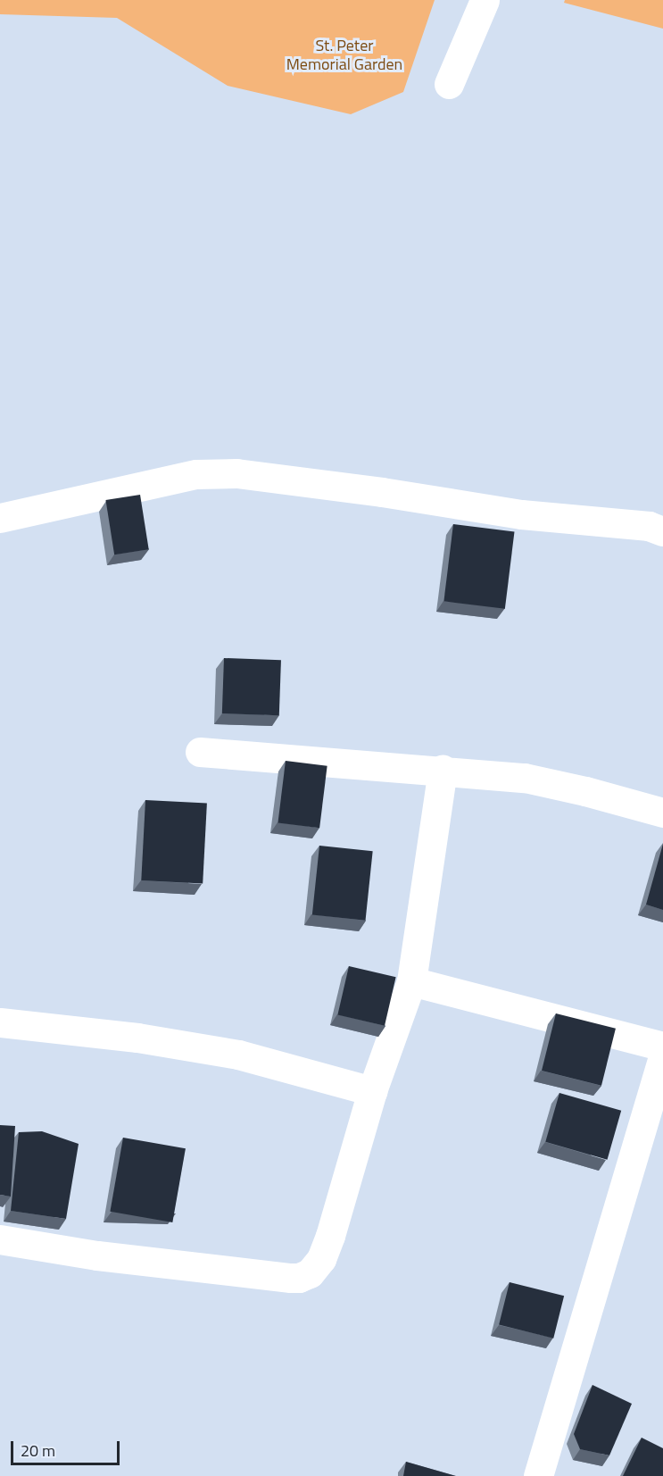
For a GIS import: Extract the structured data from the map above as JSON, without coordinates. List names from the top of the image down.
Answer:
{
  "parks": ["St. Peter Memorial Garden"],
  "scale_bar": "20 m"
}
